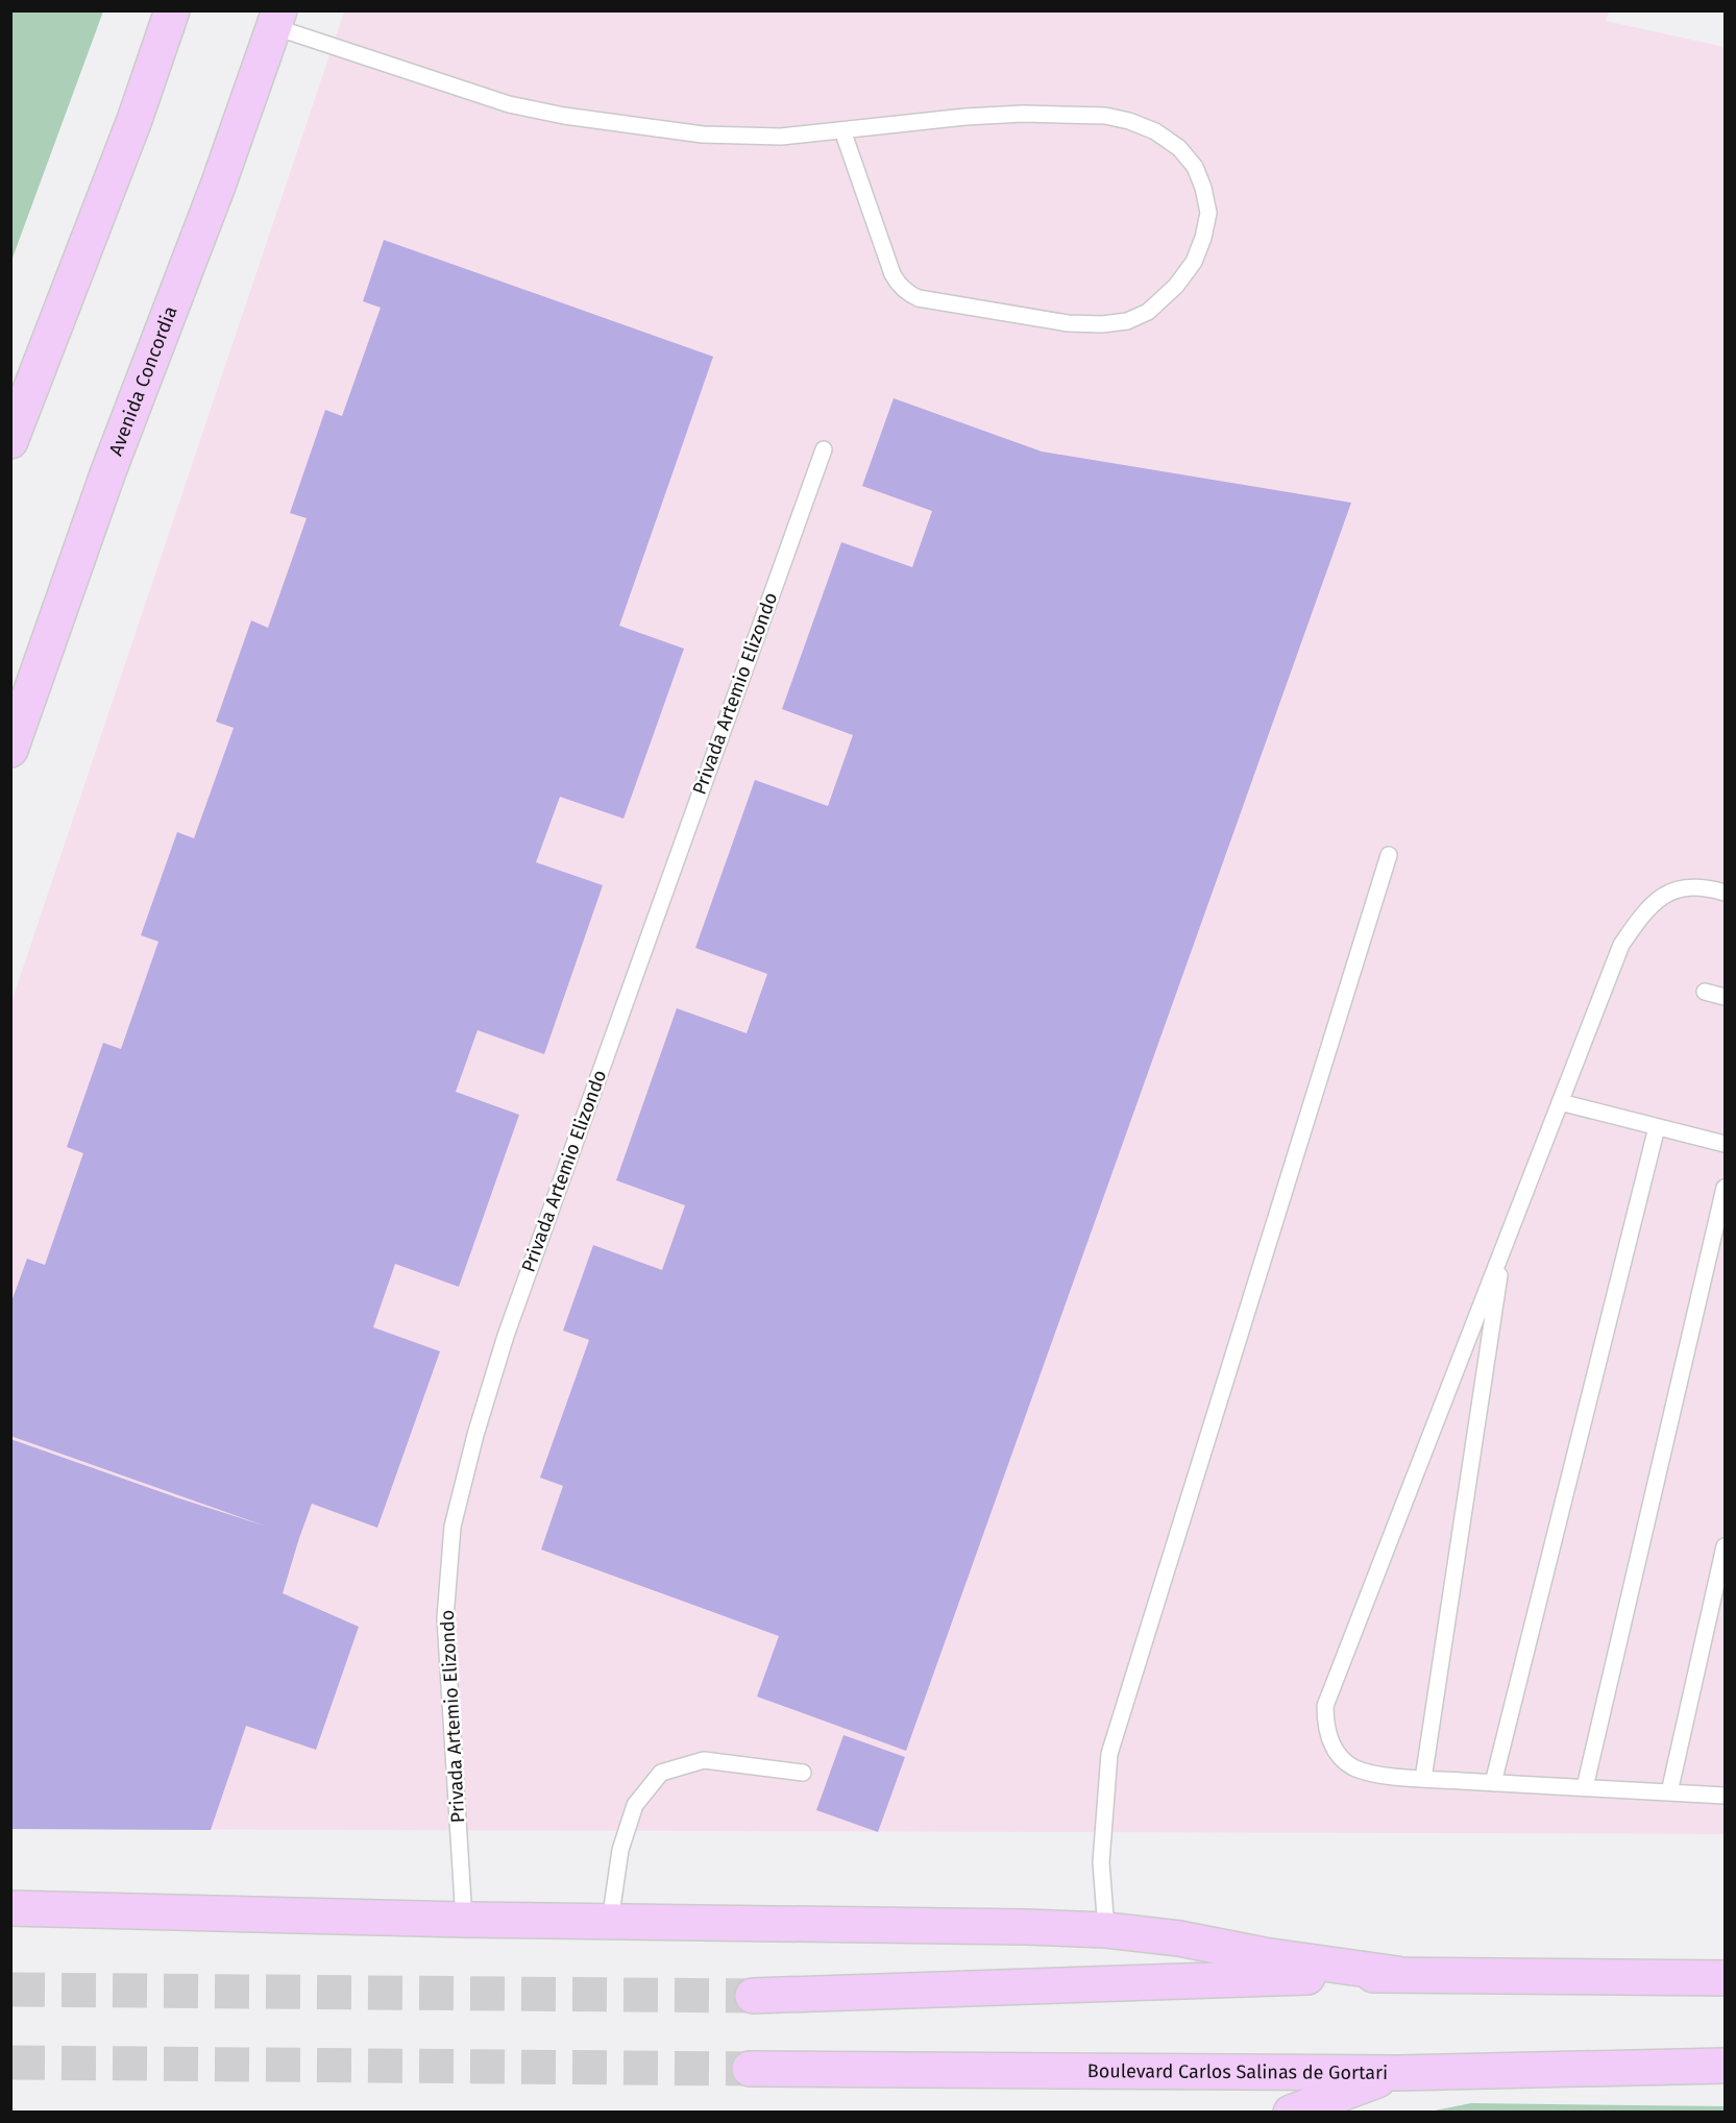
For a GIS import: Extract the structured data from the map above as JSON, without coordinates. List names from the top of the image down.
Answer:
{
  "streets": {
    "main road": ["Avenida Concordia", "Boulevard Carlos Salinas de Gortari"],
    "lane": ["Privada Artemio Elizondo"]
  }
}
